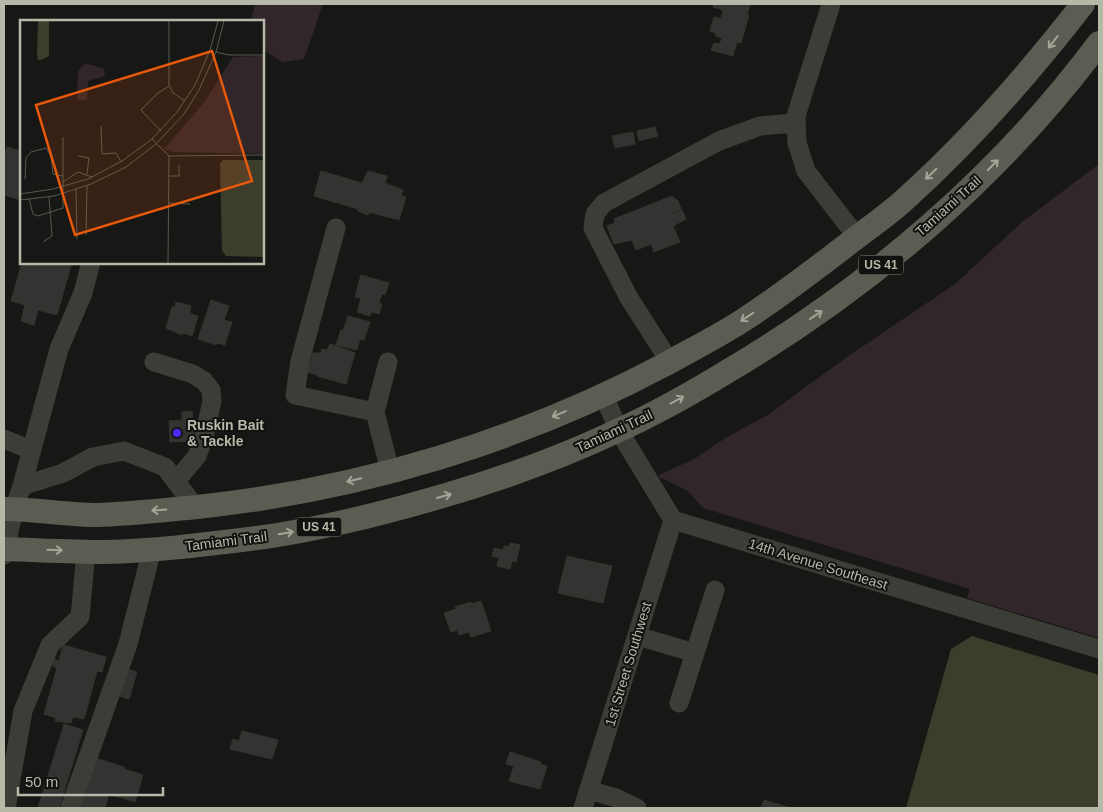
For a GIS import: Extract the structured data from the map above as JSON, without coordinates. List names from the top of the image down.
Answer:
{
  "streets": {
    "main road": ["Tamiami Trail", "US 41"],
    "street": ["14th Avenue Southeast", "1st Street Southwest"]
  },
  "crossings": [
    ["14th Avenue Southeast", "1st Street Southwest"]
  ],
  "places": ["Ruskin Bait & Tackle"],
  "scale_bar": "50 m"
}
